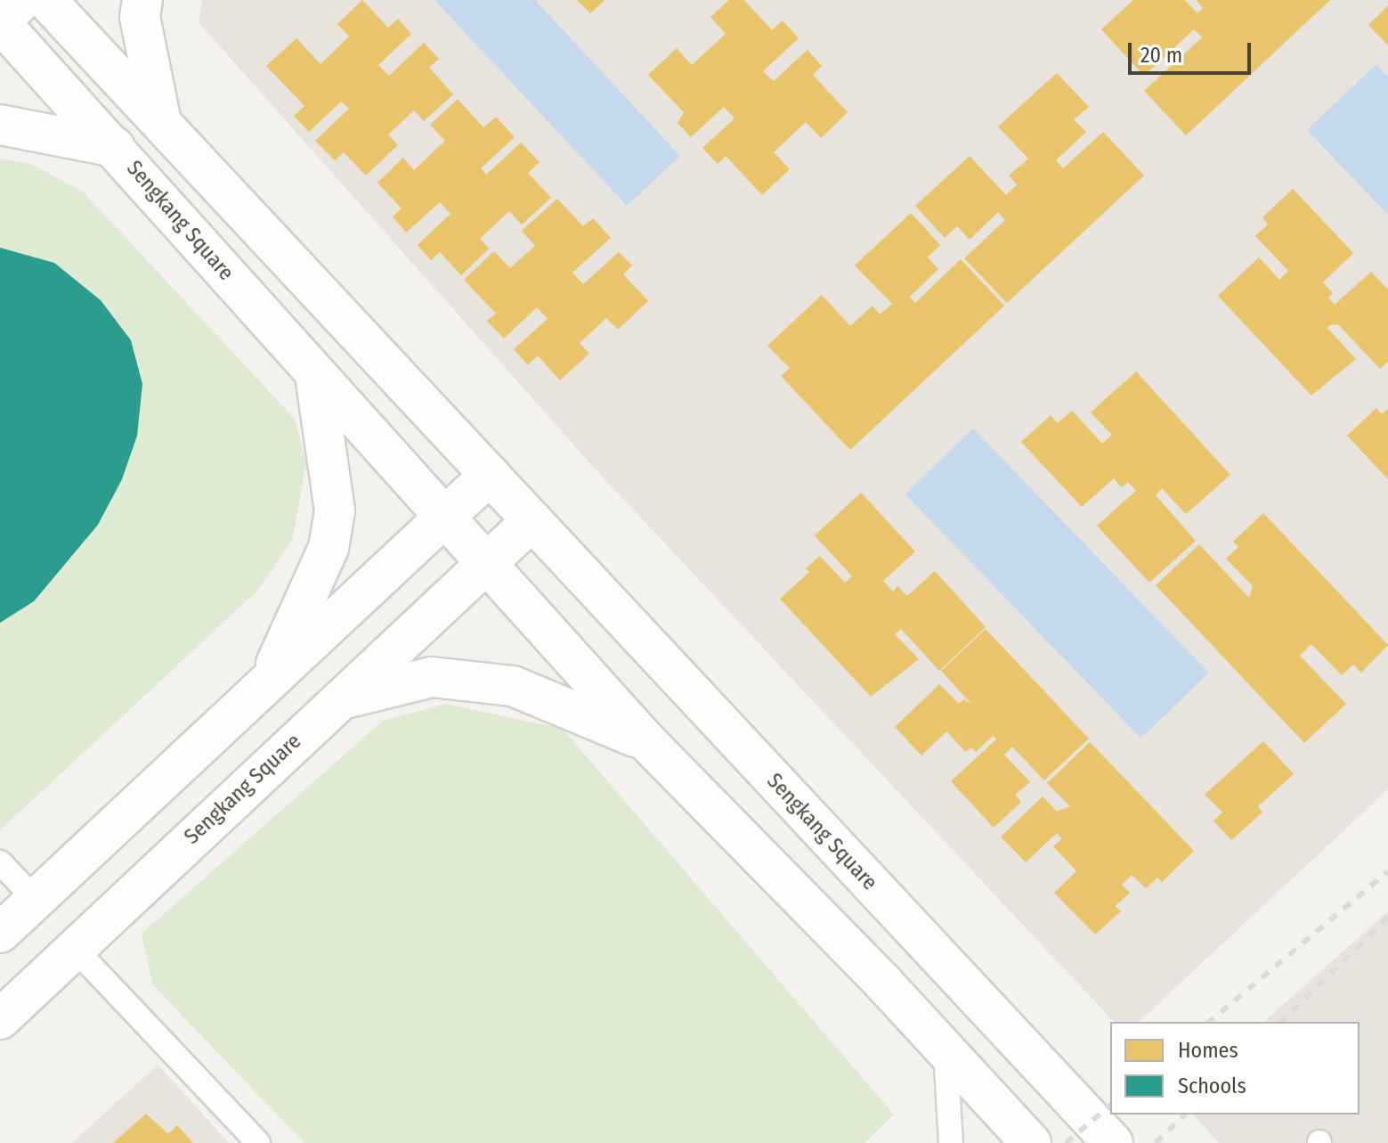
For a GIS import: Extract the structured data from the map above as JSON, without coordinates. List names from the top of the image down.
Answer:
{
  "streets": {
    "street": ["Sengkang Square"]
  },
  "legend": ["Homes", "Schools"],
  "scale_bar": "20 m"
}
